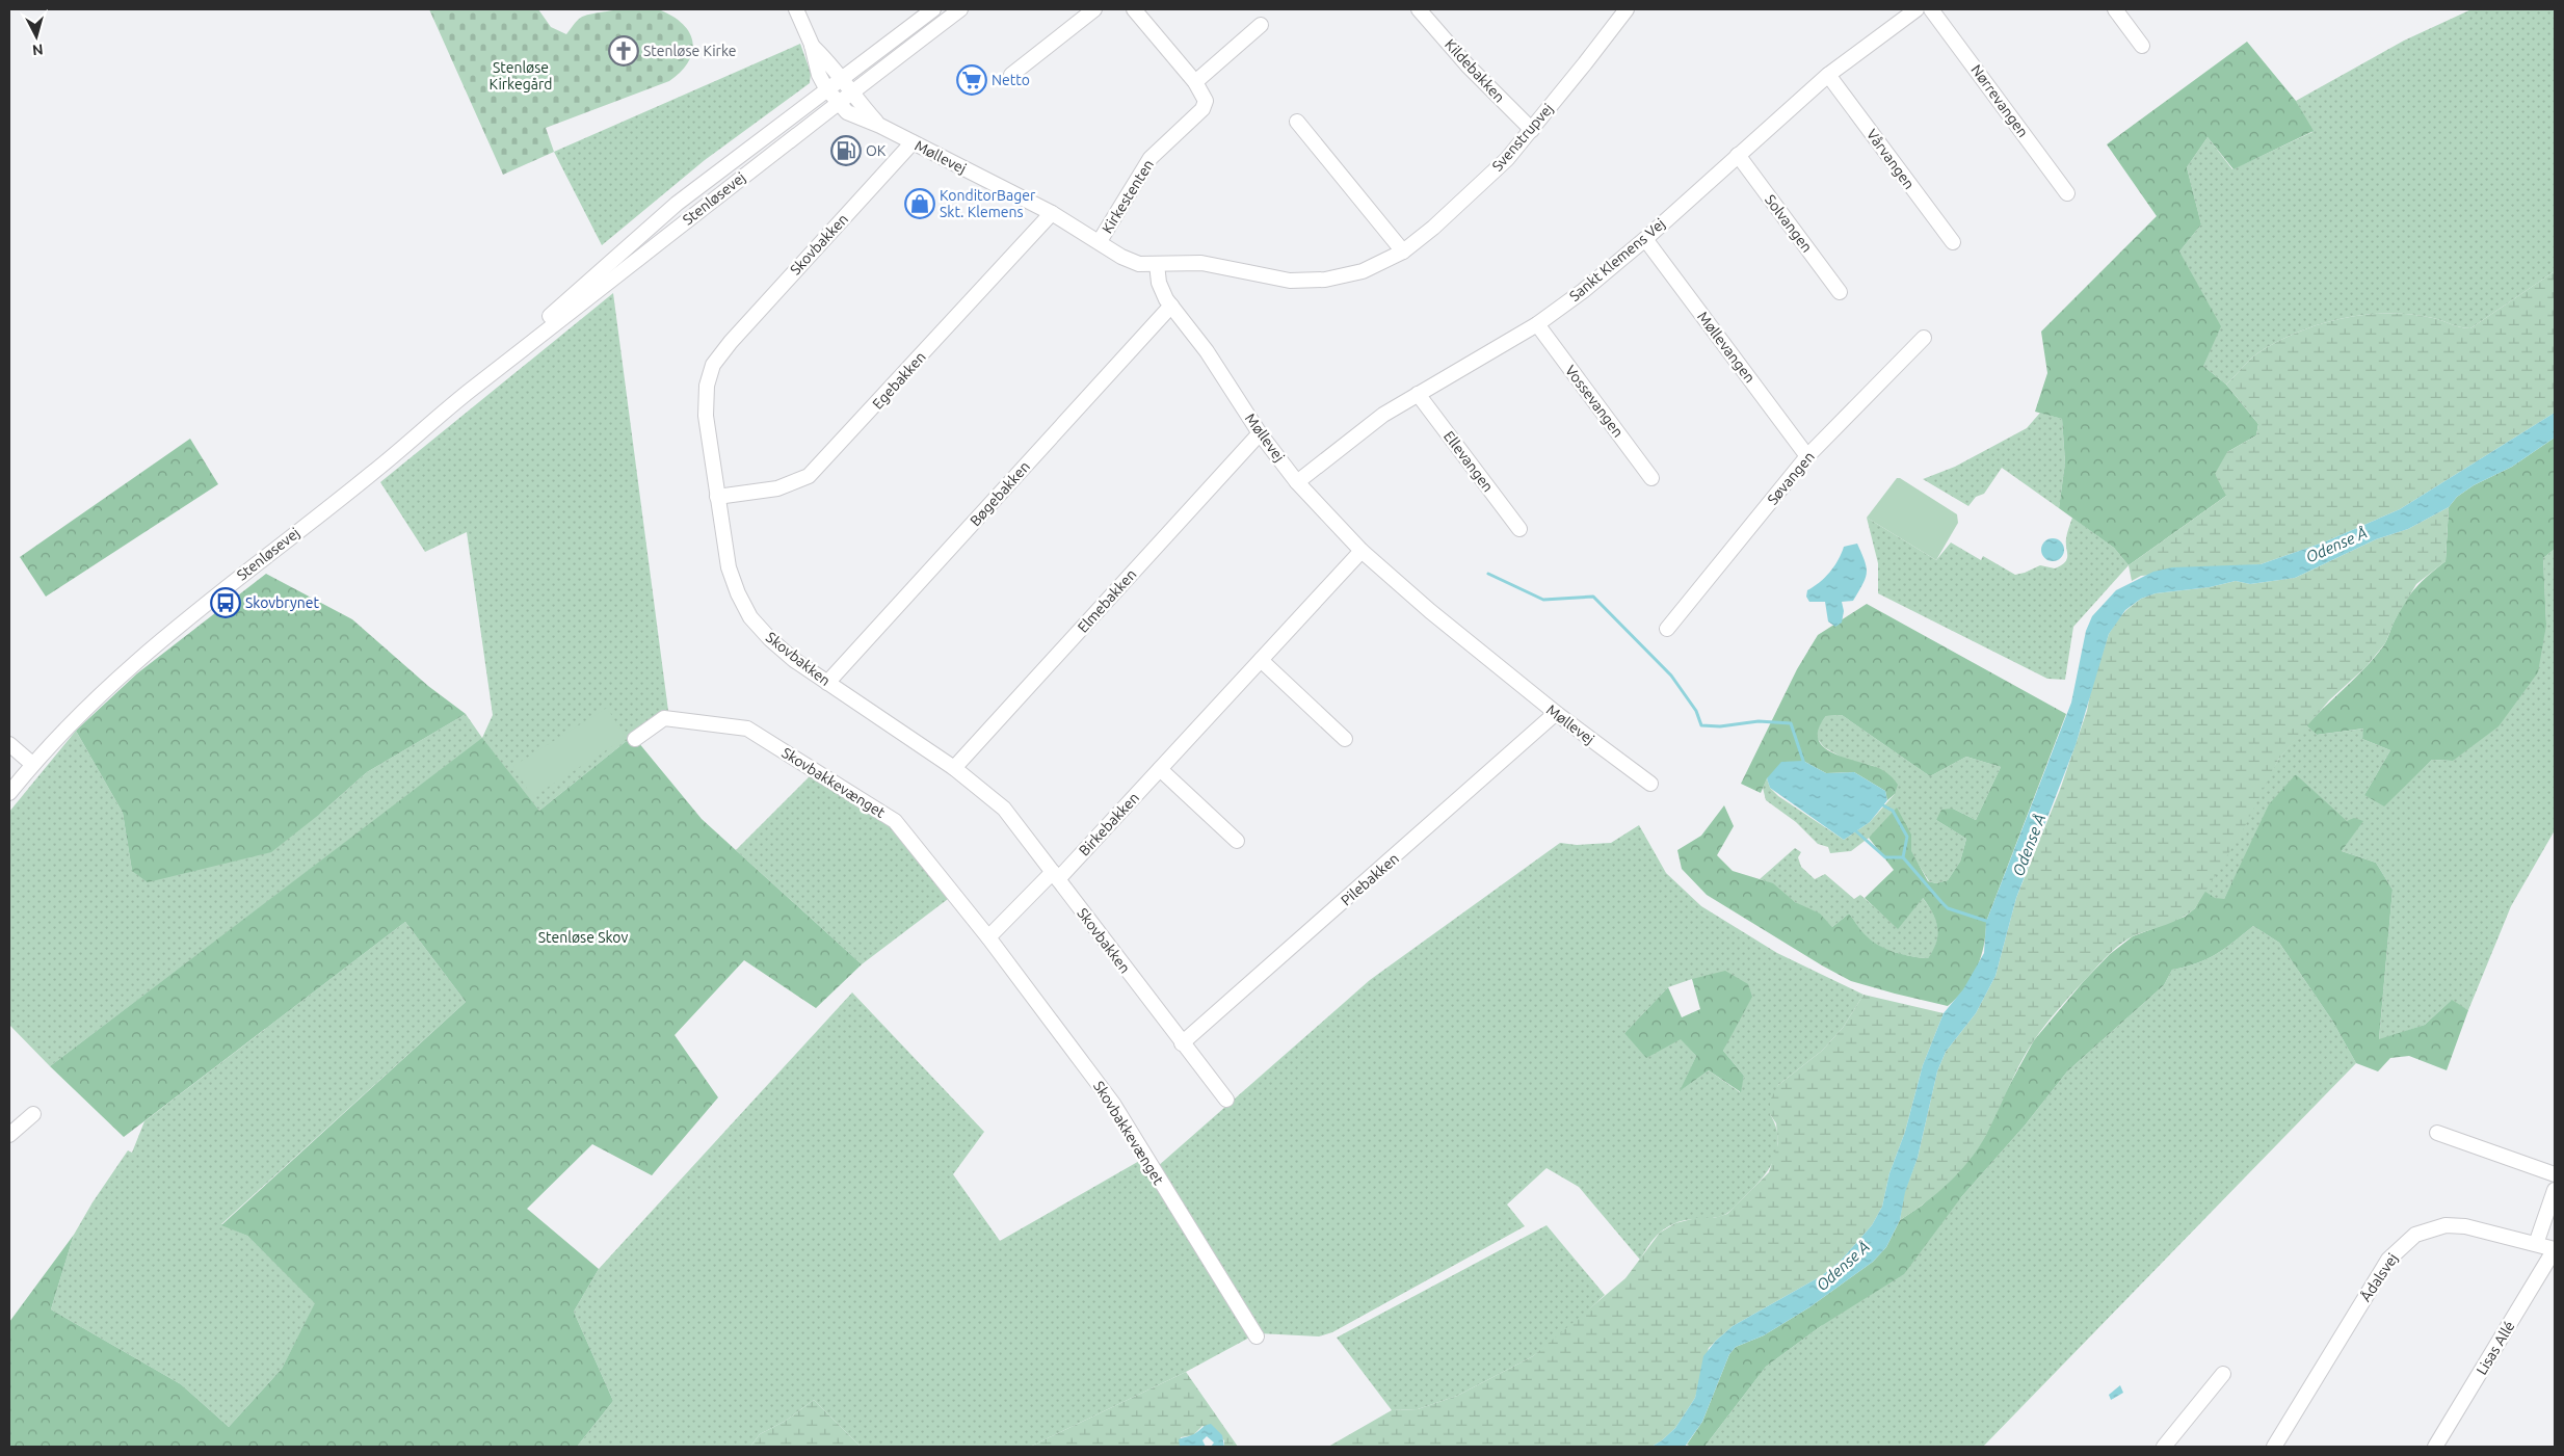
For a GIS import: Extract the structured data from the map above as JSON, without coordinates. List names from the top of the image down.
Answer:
{
  "streets": {
    "street": [
      "Kildebakken",
      "Nørrevangen",
      "Svenstrupvej",
      "Møllevej",
      "Vårvangen",
      "Kirkestenten",
      "Stenløsevej",
      "Solvangen",
      "Skovbakken",
      "Sankt Klemens Vej",
      "Møllevangen",
      "Egebakken",
      "Vossevangen",
      "Ellevangen",
      "Søvangen",
      "Bøgebakken",
      "Elmebakken",
      "Skovbakkevænget",
      "Birkebakken",
      "Pilebakken",
      "Ådalsvej",
      "Lisas Allé"
    ]
  },
  "crossings": [
    ["Kildebakken", "Svenstrupvej"],
    ["Svenstrupvej", "Møllevej"],
    ["Møllevej", "Kirkestenten"],
    ["Møllevej", "Stenløsevej"],
    ["Møllevej", "Skovbakken"],
    ["Møllevej", "Sankt Klemens Vej"],
    ["Møllevej", "Egebakken"],
    ["Møllevej", "Bøgebakken"],
    ["Møllevej", "Elmebakken"],
    ["Møllevej", "Birkebakken"],
    ["Møllevej", "Pilebakken"],
    ["Vårvangen", "Sankt Klemens Vej"],
    ["Solvangen", "Sankt Klemens Vej"],
    ["Skovbakken", "Egebakken"],
    ["Skovbakken", "Bøgebakken"],
    ["Skovbakken", "Elmebakken"],
    ["Skovbakken", "Birkebakken"],
    ["Skovbakken", "Pilebakken"],
    ["Sankt Klemens Vej", "Møllevangen"],
    ["Sankt Klemens Vej", "Vossevangen"],
    ["Sankt Klemens Vej", "Ellevangen"],
    ["Møllevangen", "Søvangen"],
    ["Ådalsvej", "Lisas Allé"]
  ],
  "water": ["Odense Å"],
  "parks": ["Stenløse Kirkegård", "Stenløse Skov"],
  "places": {
    "church": ["Stenløse Kirke"],
    "supermarket": ["Netto"],
    "fuel station": ["OK"],
    "shop": ["KonditorBager Skt. Klemens"],
    "bus stop": ["Skovbrynet"]
  },
  "north": "bottom"
}
